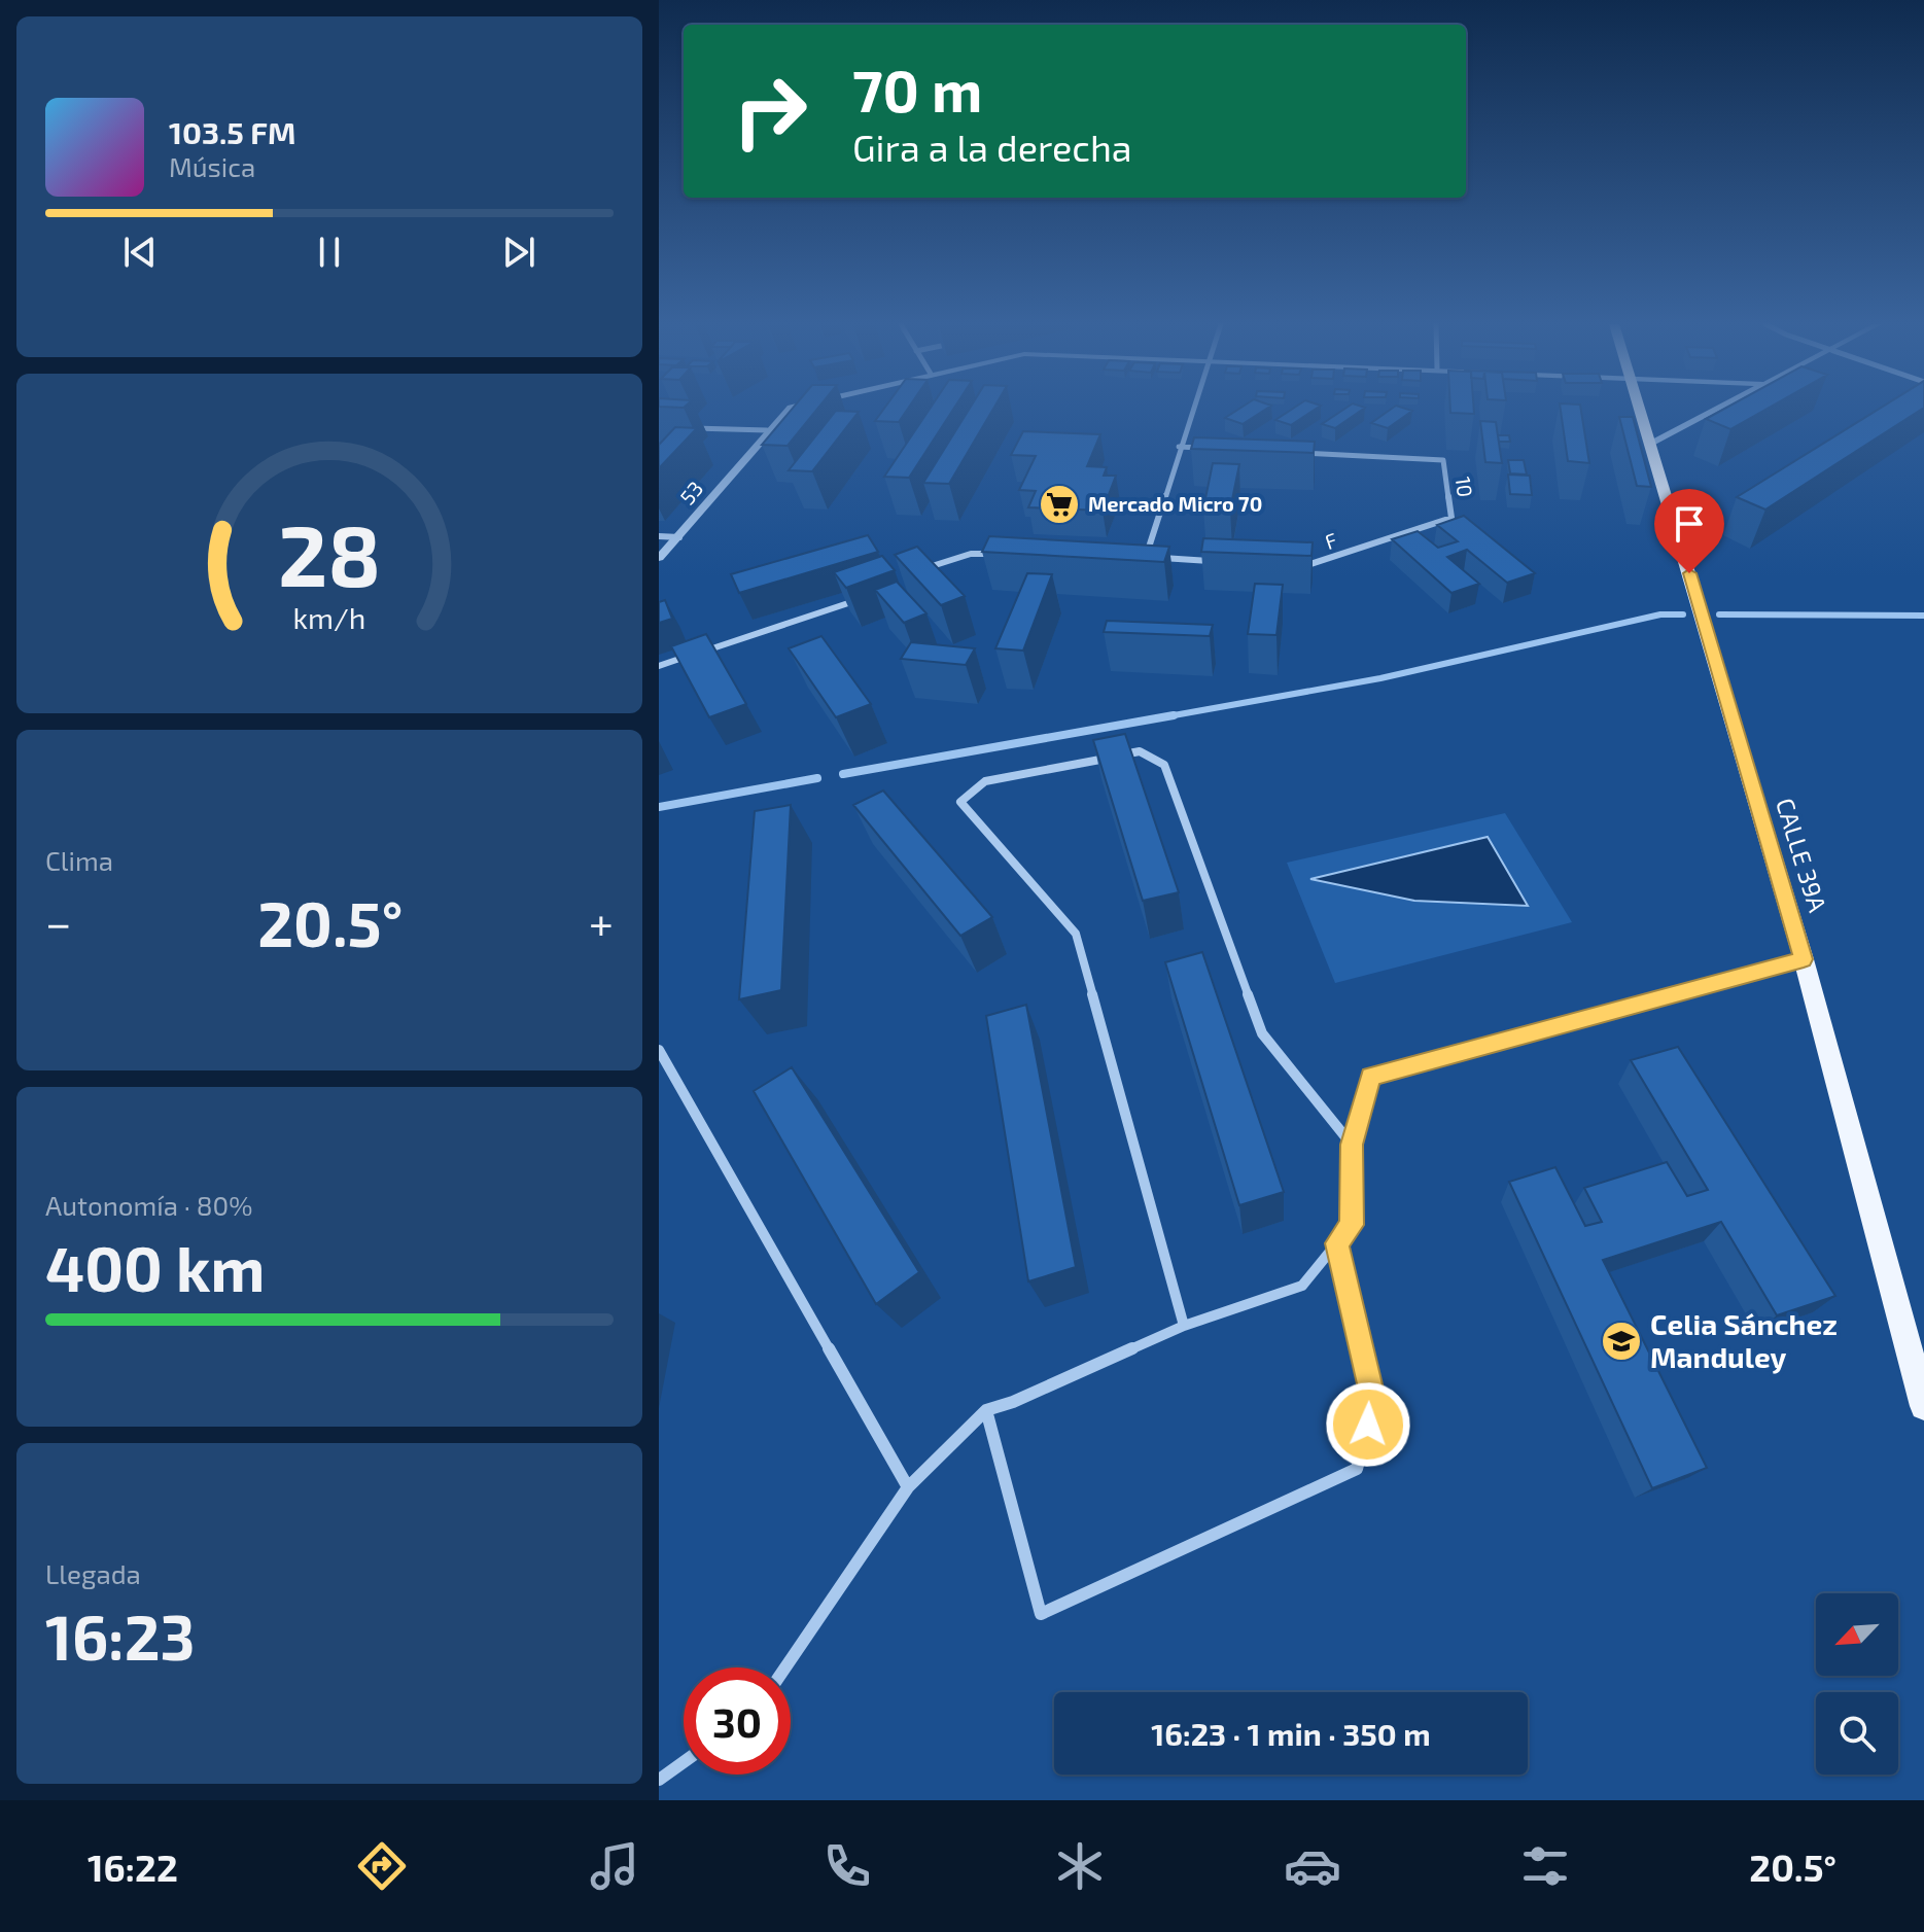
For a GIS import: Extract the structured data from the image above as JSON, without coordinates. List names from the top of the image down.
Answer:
{
  "streets": {
    "main road": ["CALLE 39A"],
    "street": ["10", "53", "F"]
  },
  "crossings": [
    ["10", "F"]
  ],
  "places": {
    "supermarket": ["Mercado Micro 70"],
    "school or university": ["Celia Sánchez Manduley"]
  },
  "north": "bottom left",
  "page": {
    "turn": ["70 m", "Gira a la derecha"],
    "song": ["103.5 FM", "Música"],
    "tile": [
      "Clima",
      ["Autonomía · 80%", "400 km"],
      ["Llegada", "16:23"]
    ],
    "heat": ["−", "20.5°", "+"],
    "limit": "30",
    "trip": "16:23 · 1 min · 350 m",
    "tabs": ["16:22", "20.5°"],
    "gauge": ["28", "km/h"]
  }
}
